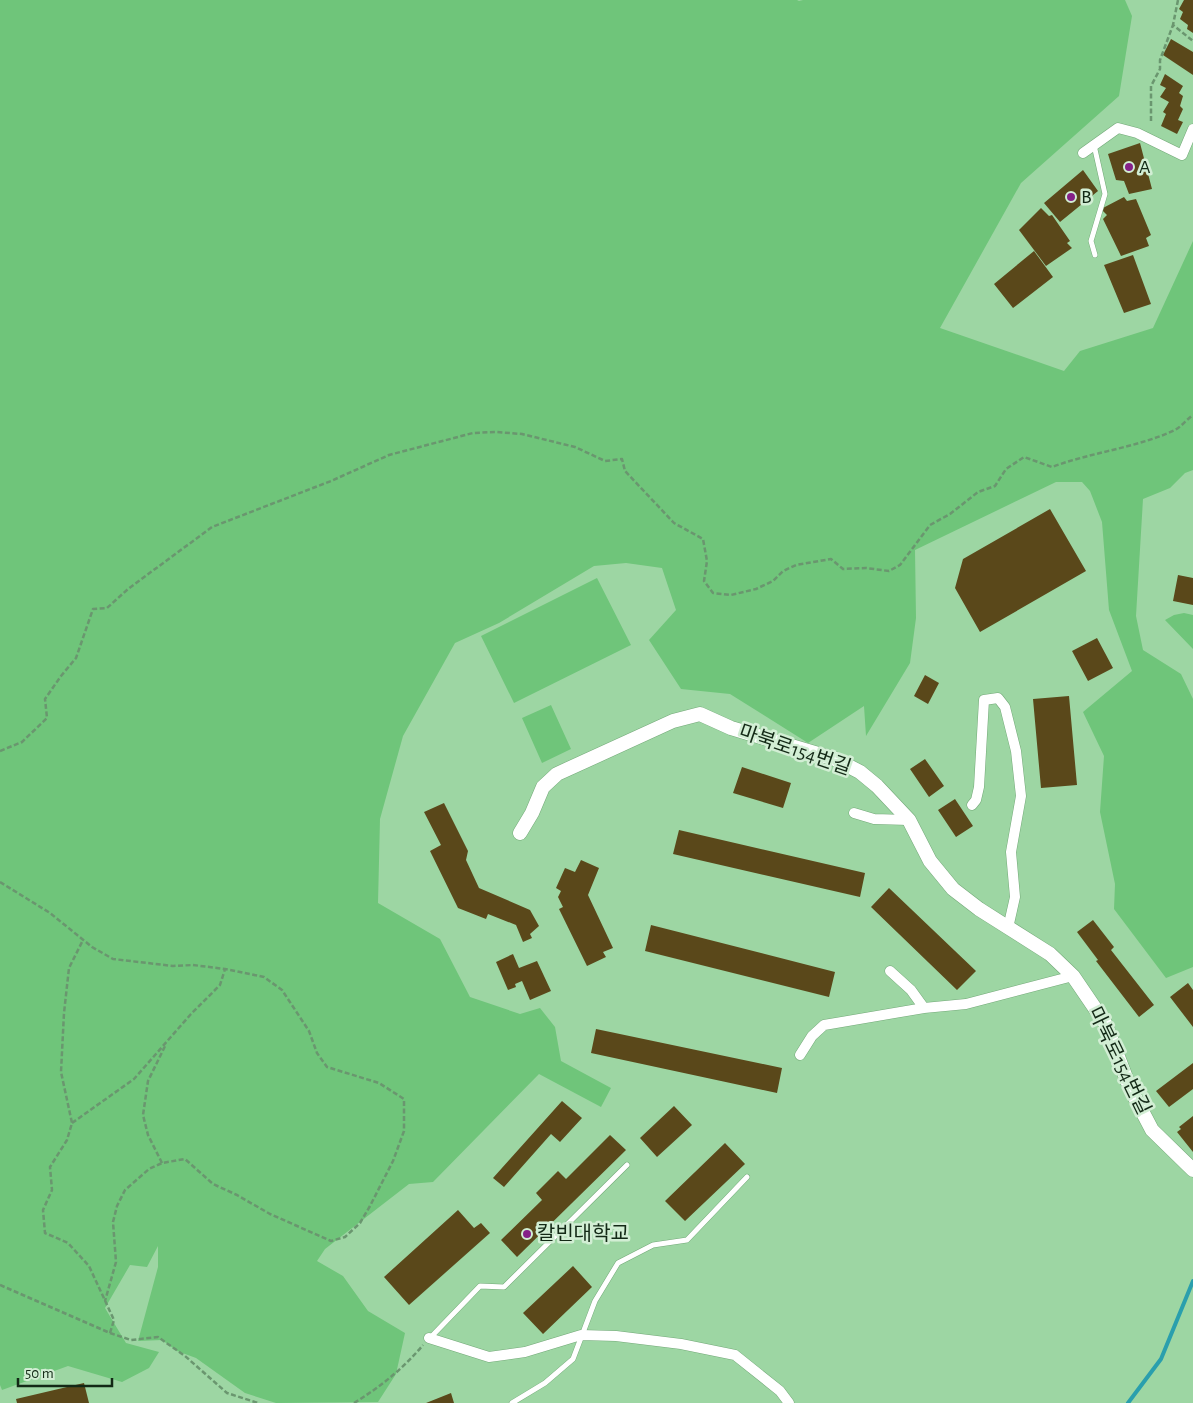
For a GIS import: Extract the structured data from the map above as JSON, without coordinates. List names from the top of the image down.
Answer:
{
  "streets": {
    "street": ["마북로154번길"]
  },
  "places": ["A", "B", "칼빈대학교"],
  "scale_bar": "50 m"
}
